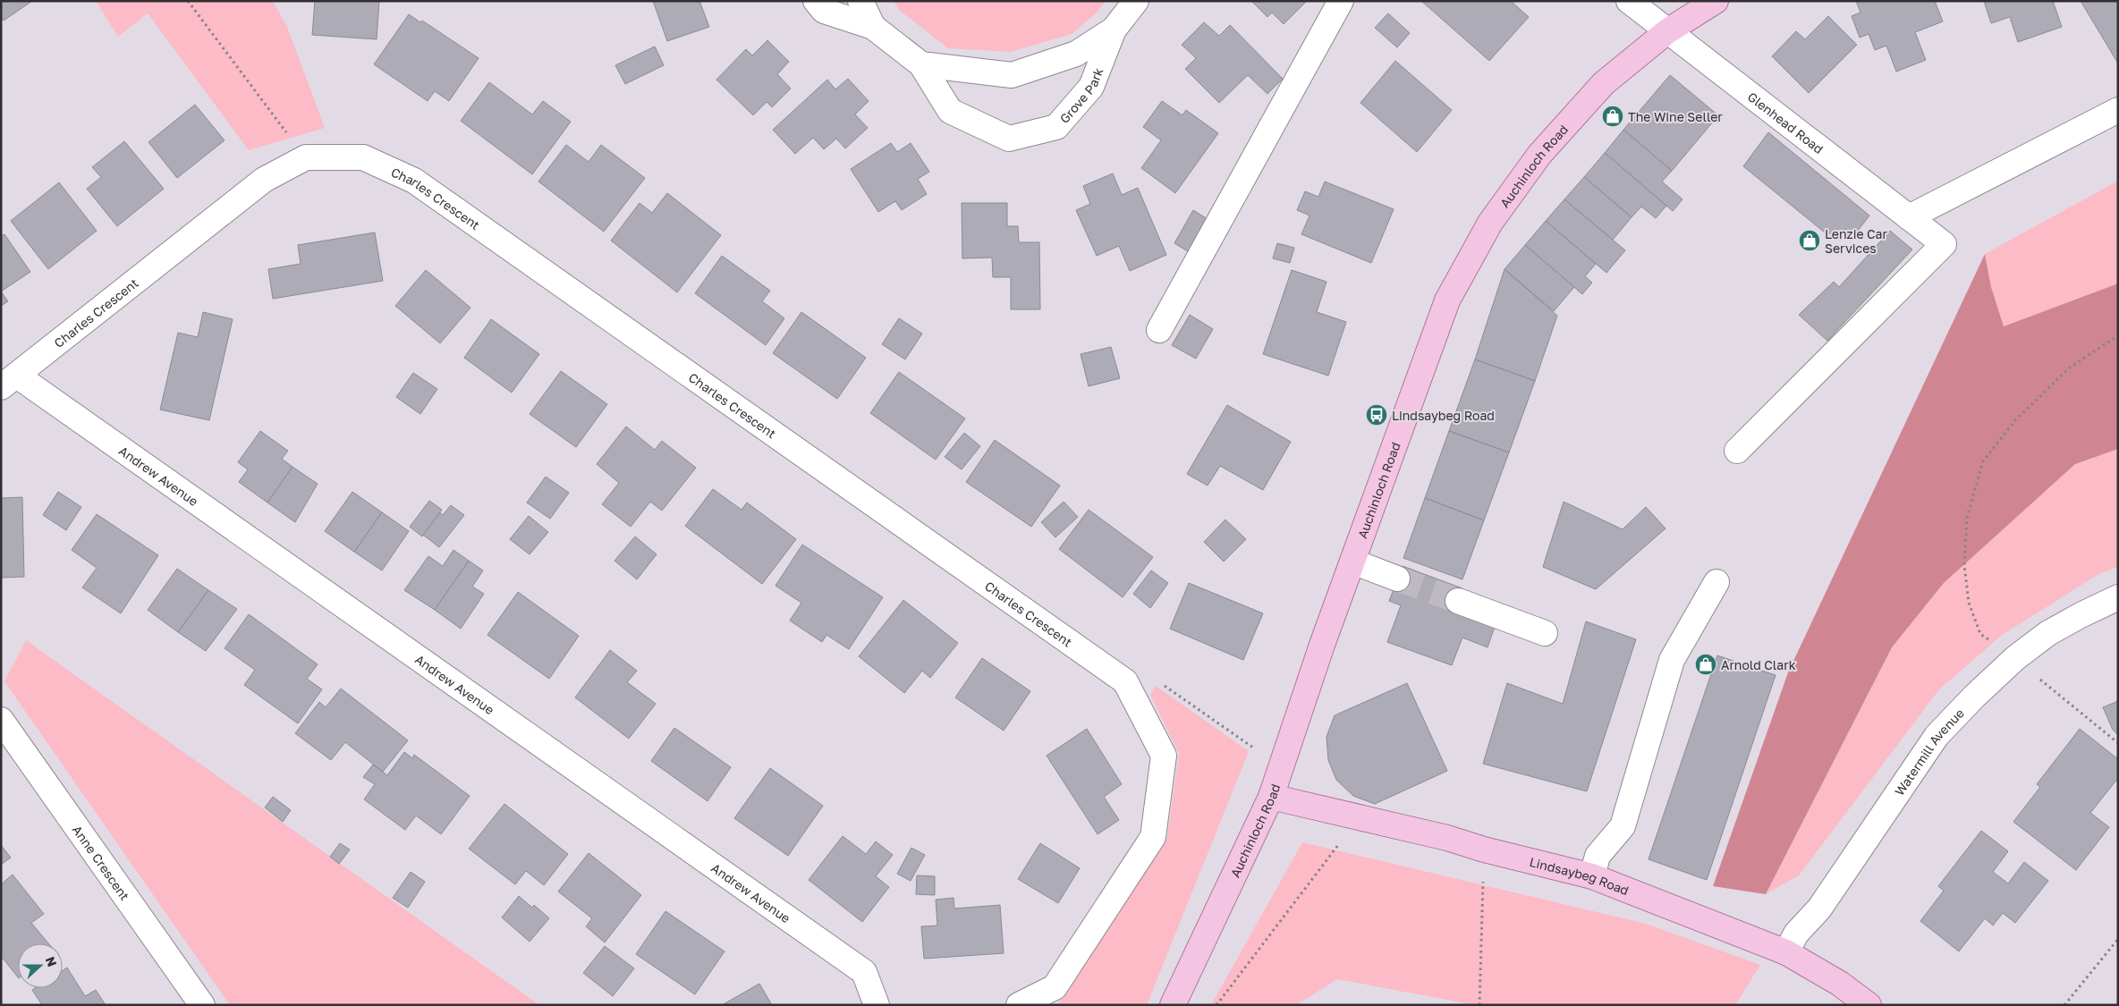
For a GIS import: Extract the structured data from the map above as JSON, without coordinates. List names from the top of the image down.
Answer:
{
  "streets": {
    "main road": ["Auchinloch Road", "Lindsaybeg Road"],
    "street": [
      "Grove Park",
      "Glenhead Road",
      "Charles Crescent",
      "Andrew Avenue",
      "Watermill Avenue",
      "Anne Crescent"
    ]
  },
  "crossings": [
    ["Glenhead Road", "Auchinloch Road"],
    ["Auchinloch Road", "Lindsaybeg Road"],
    ["Charles Crescent", "Andrew Avenue"],
    ["Watermill Avenue", "Lindsaybeg Road"]
  ],
  "places": {
    "shop": ["The Wine Seller", "Lenzie Car Services", "Arnold Clark"],
    "bus stop": ["Lindsaybeg Road"]
  },
  "north": "right"
}
